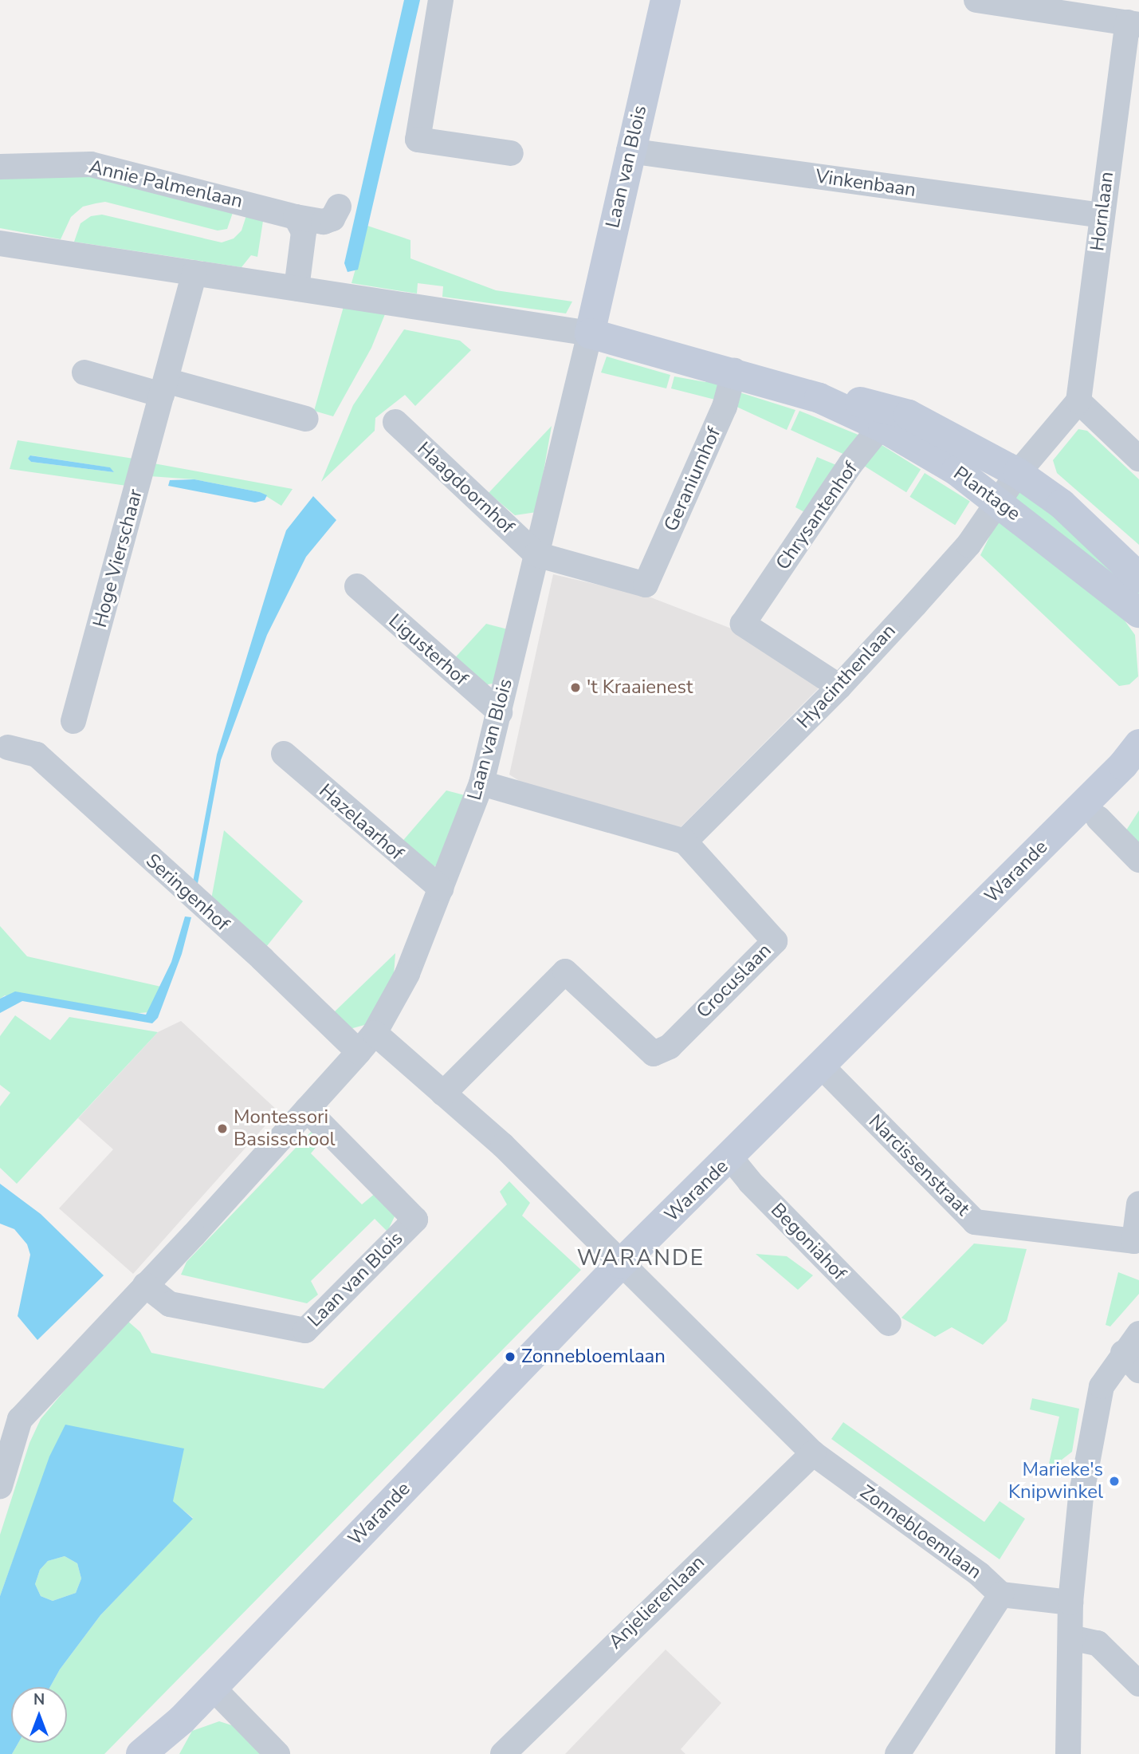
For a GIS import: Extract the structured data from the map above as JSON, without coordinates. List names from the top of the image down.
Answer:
{
  "streets": {
    "main road": ["Laan van Blois", "Plantage", "Warande"],
    "street": [
      "Vinkenbaan",
      "Annie Palmenlaan",
      "Hornlaan",
      "Geraniumhof",
      "Haagdoornhof",
      "Chrysantenhof",
      "Hoge Vierschaar",
      "Ligusterhof",
      "Hyacinthenlaan",
      "Hazelaarhof",
      "Seringenhof",
      "Crocuslaan",
      "Narcissenstraat",
      "Begoniahof",
      "Zonnebloemlaan",
      "Anjelierenlaan"
    ]
  },
  "crossings": [
    ["Laan van Blois", "Vinkenbaan"],
    ["Laan van Blois", "Geraniumhof"],
    ["Laan van Blois", "Haagdoornhof"],
    ["Laan van Blois", "Plantage"],
    ["Laan van Blois", "Ligusterhof"],
    ["Laan van Blois", "Hazelaarhof"],
    ["Laan van Blois", "Seringenhof"],
    ["Laan van Blois", "Zonnebloemlaan"],
    ["Vinkenbaan", "Hornlaan"],
    ["Geraniumhof", "Haagdoornhof"],
    ["Geraniumhof", "Plantage"],
    ["Plantage", "Chrysantenhof"],
    ["Plantage", "Hyacinthenlaan"],
    ["Chrysantenhof", "Hyacinthenlaan"],
    ["Hyacinthenlaan", "Crocuslaan"],
    ["Warande", "Narcissenstraat"],
    ["Warande", "Begoniahof"],
    ["Warande", "Zonnebloemlaan"],
    ["Crocuslaan", "Zonnebloemlaan"],
    ["Zonnebloemlaan", "Anjelierenlaan"]
  ],
  "districts": ["WARANDE"],
  "places": [
    "'t Kraaienest",
    "Montessori Basisschool",
    "Zonnebloemlaan",
    "Marieke's Knipwinkel"
  ],
  "north": "top"
}
